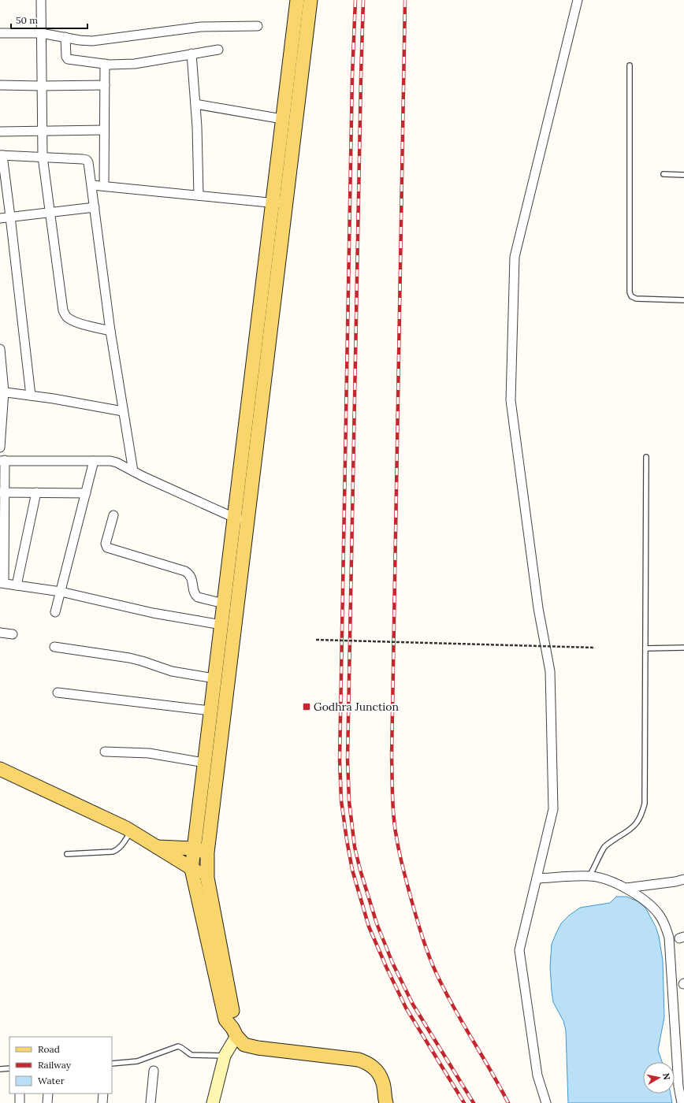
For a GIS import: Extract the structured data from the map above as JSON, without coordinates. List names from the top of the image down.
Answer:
{
  "places": {
    "transit": ["Godhra Junction"]
  },
  "legend": ["Road", "Railway", "Water"],
  "scale_bar": "50 m",
  "north": "right"
}
